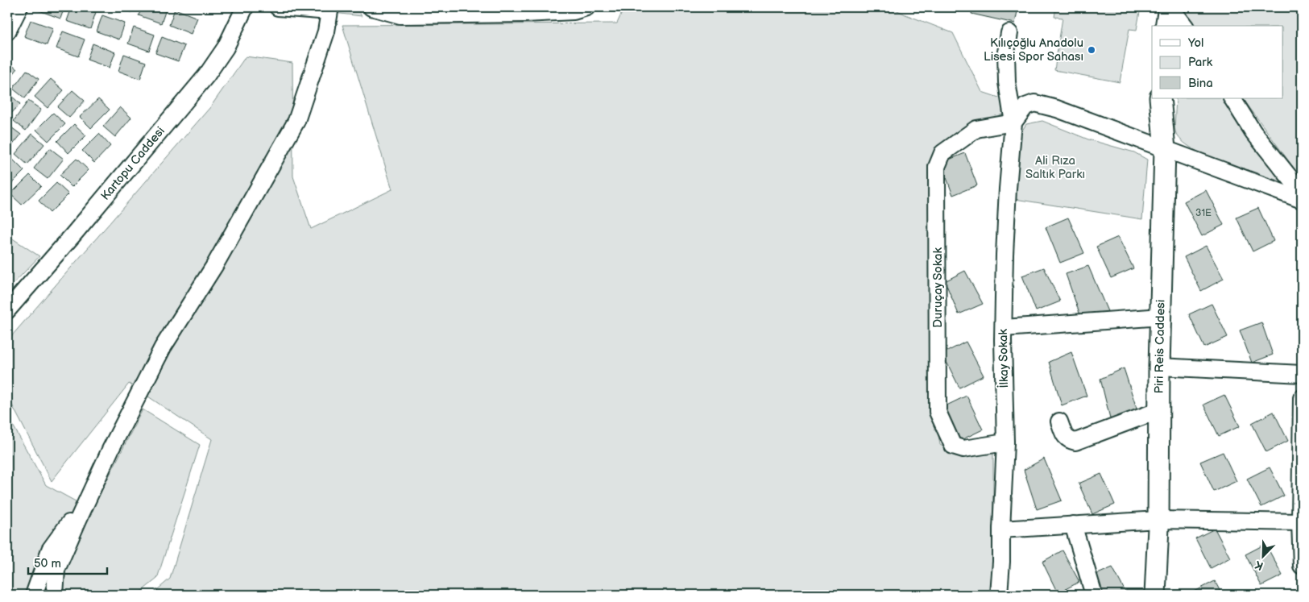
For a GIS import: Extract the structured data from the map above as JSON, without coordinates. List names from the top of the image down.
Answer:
{
  "streets": {
    "main road": ["Piri Reis Caddesi"],
    "street": ["Kartopu Caddesi", "Duruçay Sokak", "İlkay Sokak"]
  },
  "crossings": [
    ["Duruçay Sokak", "İlkay Sokak"]
  ],
  "parks": ["Ali Rıza Saltık Parkı"],
  "places": ["Kılıçoğlu Anadolu Lisesi Spor Sahası"],
  "house_numbers": ["31E"],
  "legend": ["Yol", "Park", "Bina"],
  "scale_bar": "50 m",
  "north": "bottom left"
}
